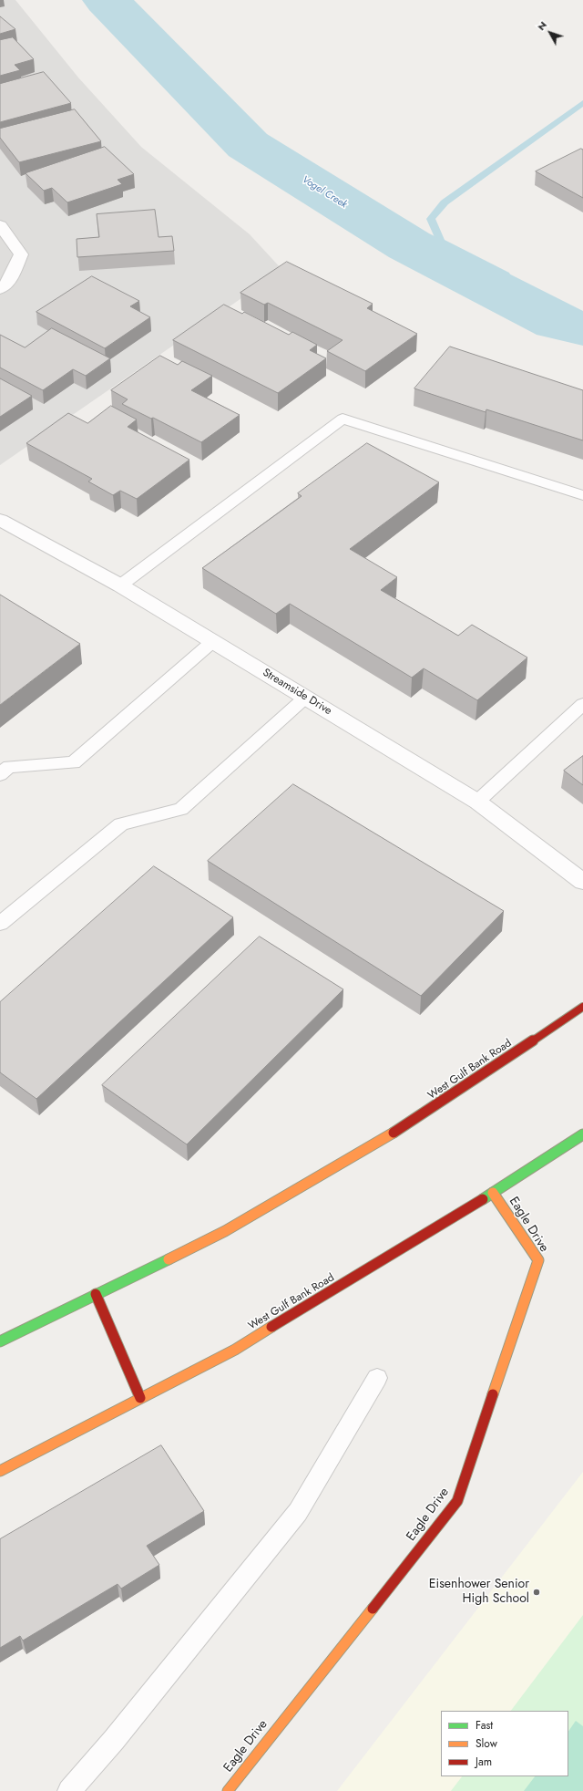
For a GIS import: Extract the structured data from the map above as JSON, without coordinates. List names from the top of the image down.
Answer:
{
  "streets": {
    "main road": ["West Gulf Bank Road", "Eagle Drive"],
    "street": ["Streamside Drive"]
  },
  "crossings": [
    ["West Gulf Bank Road", "Eagle Drive"]
  ],
  "water": ["Vogel Creek"],
  "places": ["Eisenhower Senior High School"],
  "legend": ["Fast", "Slow", "Jam"],
  "north": "top left"
}
